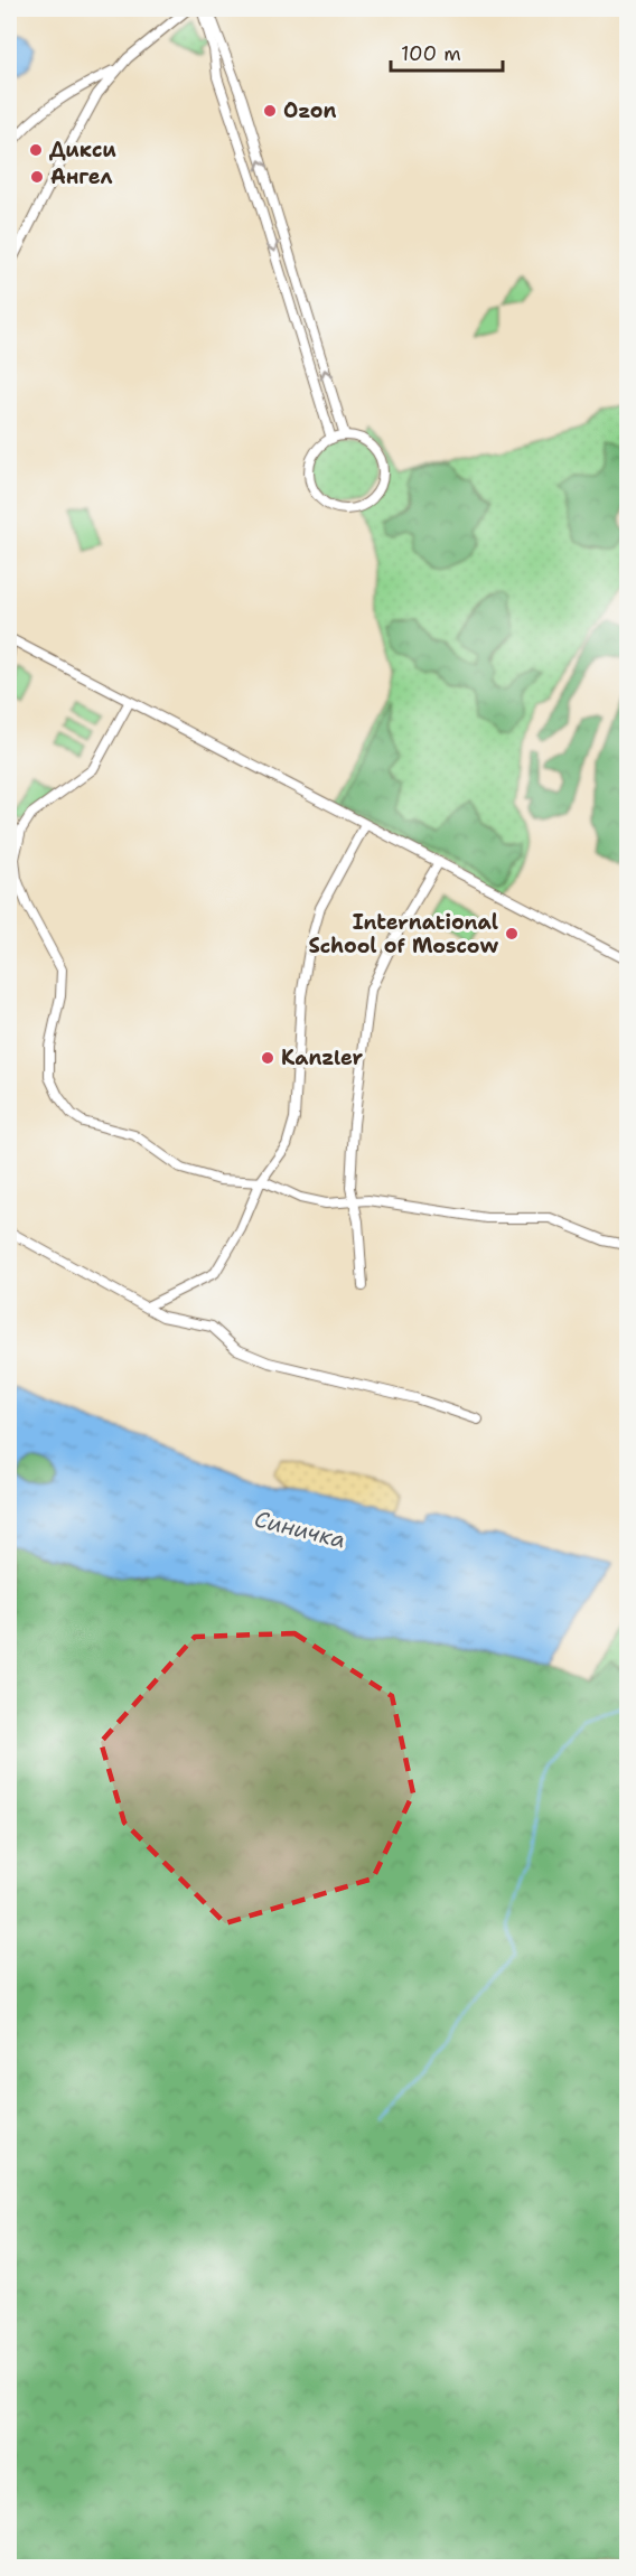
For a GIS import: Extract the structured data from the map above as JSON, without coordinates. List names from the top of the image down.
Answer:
{
  "water": ["Синичка"],
  "places": [
    "Ozon",
    "Дикси",
    "Ангел",
    "International School of Moscow",
    "Kanzler"
  ],
  "scale_bar": "100 m"
}
